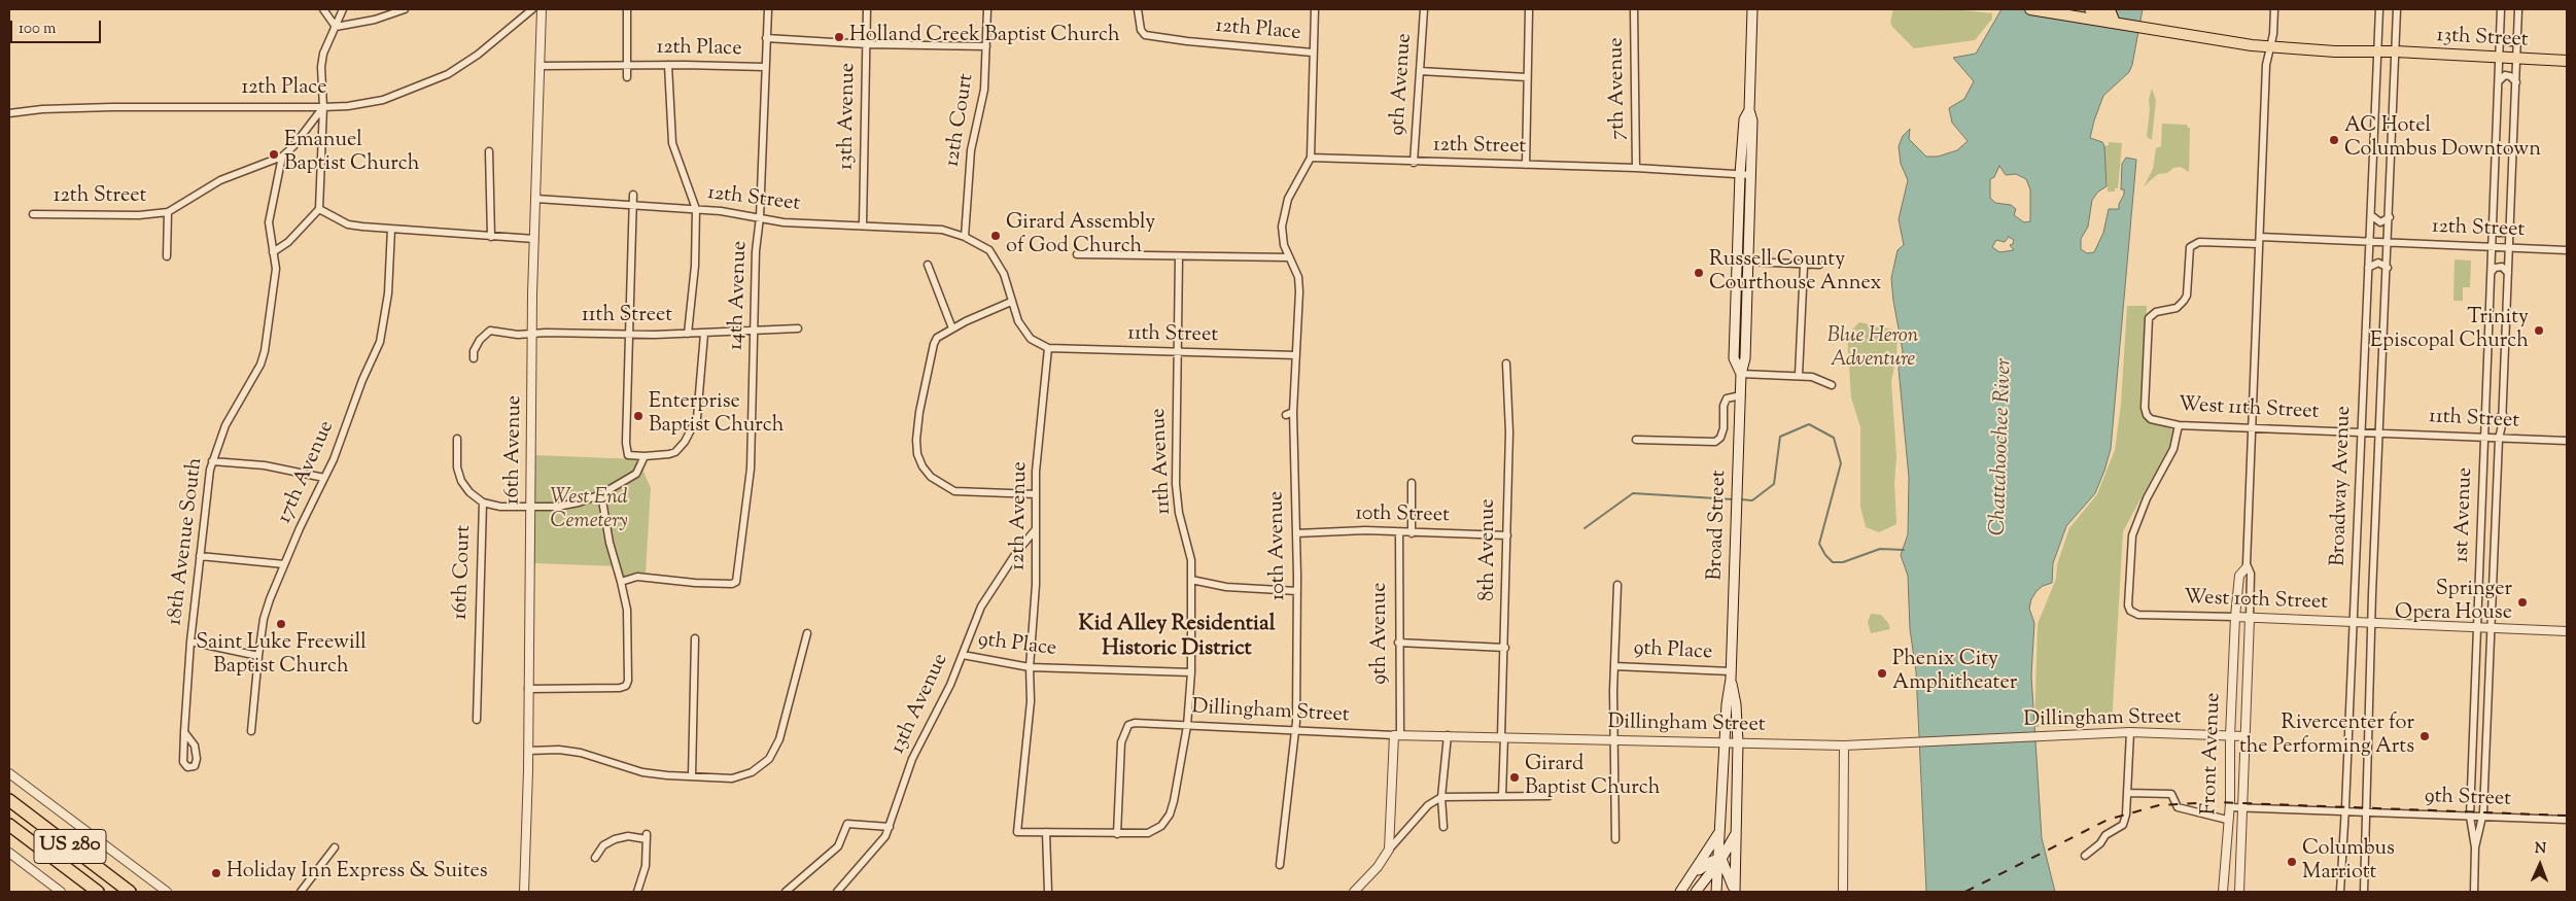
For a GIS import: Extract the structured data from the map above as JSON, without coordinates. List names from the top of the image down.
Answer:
{
  "streets": {
    "highway": ["US 280"],
    "main road": ["13th Street", "Broad Street"],
    "street": [
      "12th Place",
      "9th Avenue",
      "7th Avenue",
      "13th Avenue",
      "12th Court",
      "12th Street",
      "14th Avenue",
      "11th Street",
      "West 11th Street",
      "16th Avenue",
      "11th Avenue",
      "17th Avenue",
      "Broadway Avenue",
      "1st Avenue",
      "12th Avenue",
      "10th Street",
      "18th Avenue South",
      "10th Avenue",
      "8th Avenue",
      "16th Court",
      "West 10th Street",
      "9th Place",
      "Dillingham Street",
      "Front Avenue",
      "9th Street"
    ]
  },
  "crossings": [
    ["12th Place", "13th Avenue"],
    ["12th Place", "12th Court"],
    ["12th Place", "14th Avenue"],
    ["12th Place", "16th Avenue"],
    ["13th Street", "Broadway Avenue"],
    ["13th Street", "1st Avenue"],
    ["9th Avenue", "12th Street"],
    ["9th Avenue", "10th Street"],
    ["9th Avenue", "Dillingham Street"],
    ["7th Avenue", "12th Street"],
    ["13th Avenue", "12th Street"],
    ["13th Avenue", "12th Avenue"],
    ["13th Avenue", "9th Place"],
    ["12th Court", "12th Street"],
    ["12th Street", "14th Avenue"],
    ["12th Street", "16th Avenue"],
    ["12th Street", "Broadway Avenue"],
    ["12th Street", "1st Avenue"],
    ["12th Street", "Broad Street"],
    ["12th Street", "Front Avenue"],
    ["14th Avenue", "11th Street"],
    ["11th Street", "West 11th Street"],
    ["11th Street", "16th Avenue"],
    ["11th Street", "11th Avenue"],
    ["11th Street", "Broadway Avenue"],
    ["11th Street", "1st Avenue"],
    ["11th Street", "12th Avenue"],
    ["11th Street", "10th Avenue"],
    ["West 11th Street", "Broadway Avenue"],
    ["West 11th Street", "West 10th Street"],
    ["West 11th Street", "Front Avenue"],
    ["11th Avenue", "9th Place"],
    ["11th Avenue", "Dillingham Street"],
    ["Broadway Avenue", "West 10th Street"],
    ["Broadway Avenue", "9th Street"],
    ["1st Avenue", "9th Street"],
    ["12th Avenue", "9th Place"],
    ["10th Street", "10th Avenue"],
    ["10th Street", "8th Avenue"],
    ["Broad Street", "9th Place"],
    ["10th Avenue", "Dillingham Street"],
    ["8th Avenue", "Dillingham Street"],
    ["West 10th Street", "Front Avenue"],
    ["Dillingham Street", "Front Avenue"],
    ["Front Avenue", "9th Street"]
  ],
  "districts": ["Kid Alley Residential Historic District"],
  "water": ["Chattahoochee River"],
  "parks": ["Blue Heron Adventure", "West End Cemetery"],
  "places": [
    "Holland Creek Baptist Church",
    "AC Hotel Columbus Downtown",
    "Emanuel Baptist Church",
    "Girard Assembly of God Church",
    "Russell County Courthouse Annex",
    "Trinity Episcopal Church",
    "Enterprise Baptist Church",
    "Springer Opera House",
    "Saint Luke Freewill Baptist Church",
    "Phenix City Amphitheater",
    "Rivercenter for the Performing Arts",
    "Girard Baptist Church",
    "Columbus Marriott",
    "Holiday Inn Express & Suites"
  ],
  "scale_bar": "100 m",
  "north": "top"
}
